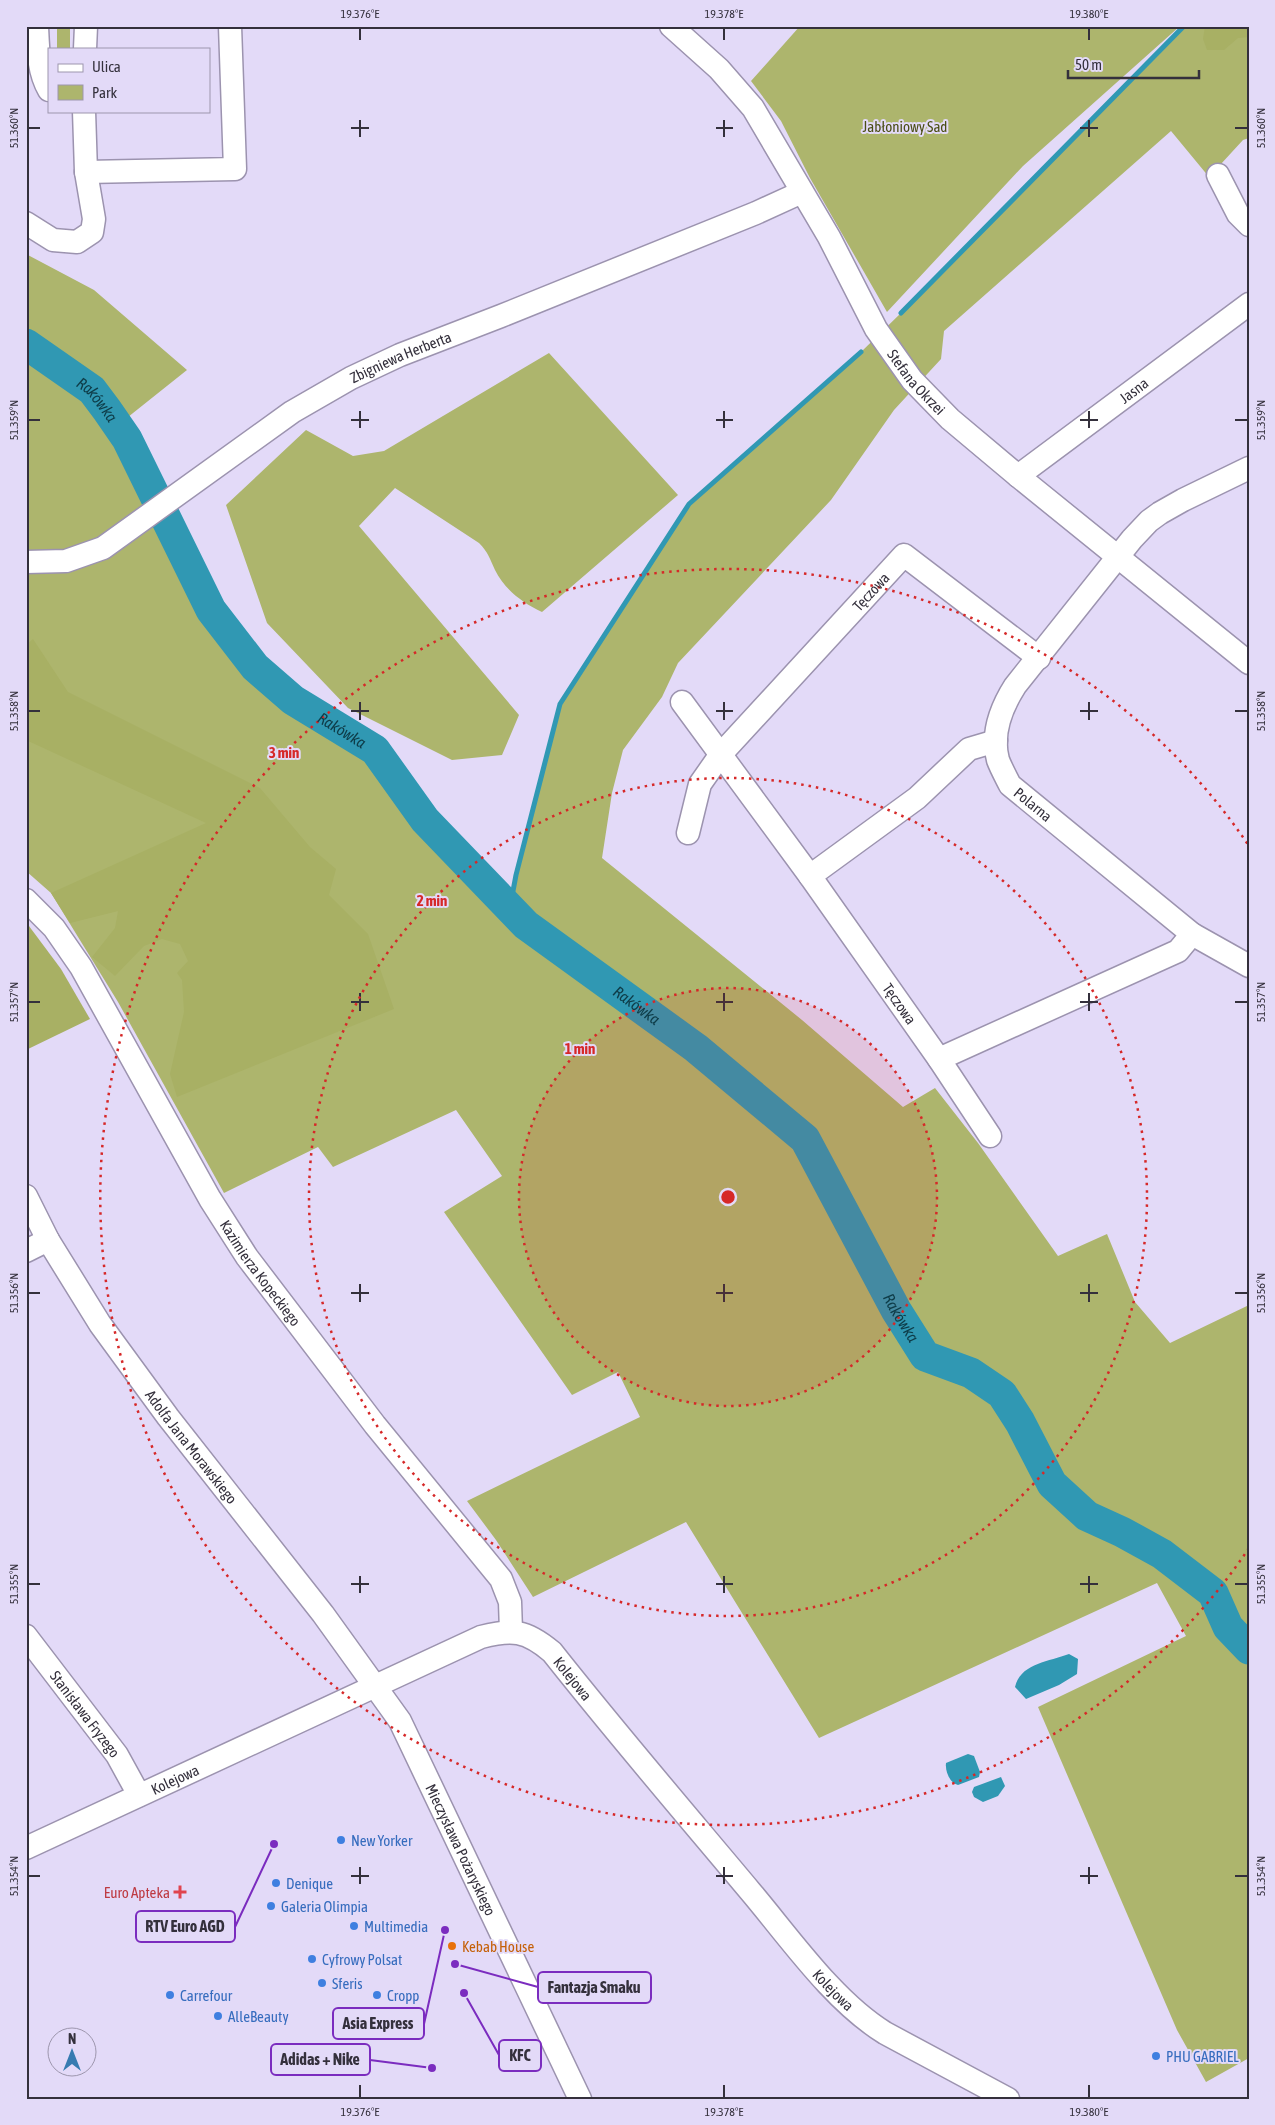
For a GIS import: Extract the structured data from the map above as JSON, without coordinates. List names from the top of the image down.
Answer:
{
  "streets": {
    "street": [
      "Zbigniewa Herberta",
      "Stefana Okrzei",
      "Jasna",
      "Tęczowa",
      "Polarna",
      "Kazimierza Kopeckiego",
      "Adolfa Jana Morawskiego",
      "Kolejowa",
      "Stanisława Fryzego",
      "Mieczysława Pożaryskiego"
    ]
  },
  "crossings": [
    ["Zbigniewa Herberta", "Stefana Okrzei"],
    ["Stefana Okrzei", "Jasna"],
    ["Stefana Okrzei", "Polarna"],
    ["Tęczowa", "Polarna"],
    ["Kazimierza Kopeckiego", "Kolejowa"],
    ["Adolfa Jana Morawskiego", "Kolejowa"],
    ["Adolfa Jana Morawskiego", "Mieczysława Pożaryskiego"],
    ["Kolejowa", "Stanisława Fryzego"],
    ["Kolejowa", "Mieczysława Pożaryskiego"]
  ],
  "water": ["Rakówka"],
  "parks": ["Jabłoniowy Sad"],
  "places": {
    "other": [
      "New Yorker",
      "RTV Euro AGD",
      "Denique",
      "Galeria Olimpia",
      "Multimedia",
      "Asia Express",
      "Kebab House",
      "Cyfrowy Polsat",
      "Fantazja Smaku",
      "Sferis",
      "KFC",
      "Carrefour",
      "Cropp",
      "AlleBeauty",
      "PHU GABRIEL",
      "Adidas + Nike"
    ],
    "health": ["Euro Apteka"]
  },
  "legend": ["Ulica", "Park"],
  "scale_bar": "50 m",
  "north": "top",
  "coordinates": [
    "19.376°E",
    "19.378°E",
    "19.380°E",
    "51.360°N",
    "51.359°N",
    "51.358°N",
    "51.357°N",
    "51.356°N",
    "51.355°N",
    "51.354°N"
  ],
  "rings": ["3 min", "2 min", "1 min"]
}
